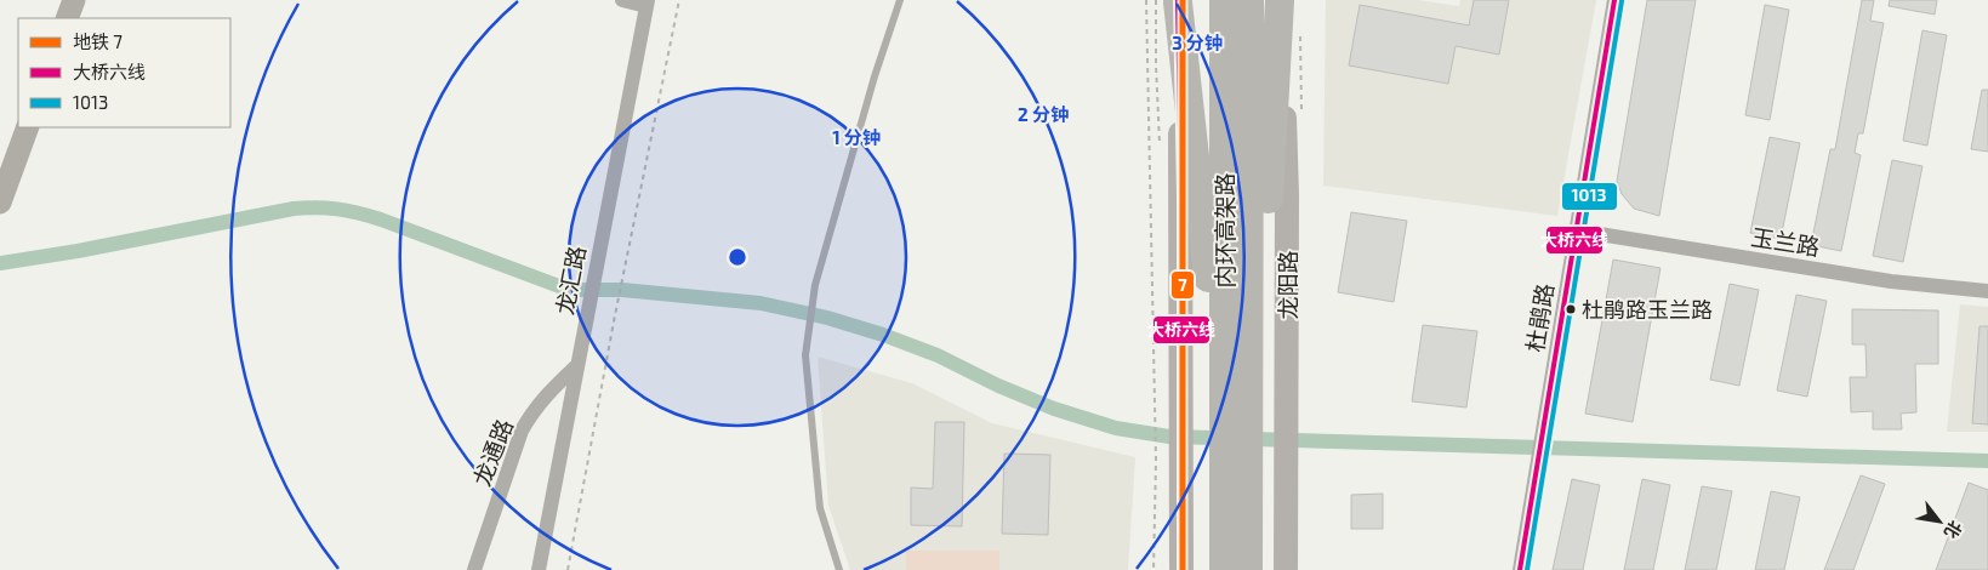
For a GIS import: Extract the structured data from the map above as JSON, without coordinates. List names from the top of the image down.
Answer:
{
  "streets": {
    "highway": ["内环高架路"],
    "street": [
      "玉兰路",
      "龙汇路",
      "杜鹃路",
      "龙通路"
    ]
  },
  "crossings": [
    ["玉兰路", "杜鹃路"],
    ["龙汇路", "龙通路"]
  ],
  "places": ["杜鹃路玉兰路"],
  "lines": ["metro line 7", "transit line 大桥六线", "transit line 1013"],
  "legend": ["地铁 7", "大桥六线", "1013"],
  "north": "bottom right",
  "rings": ["3 分钟", "2 分钟", "1 分钟"]
}
